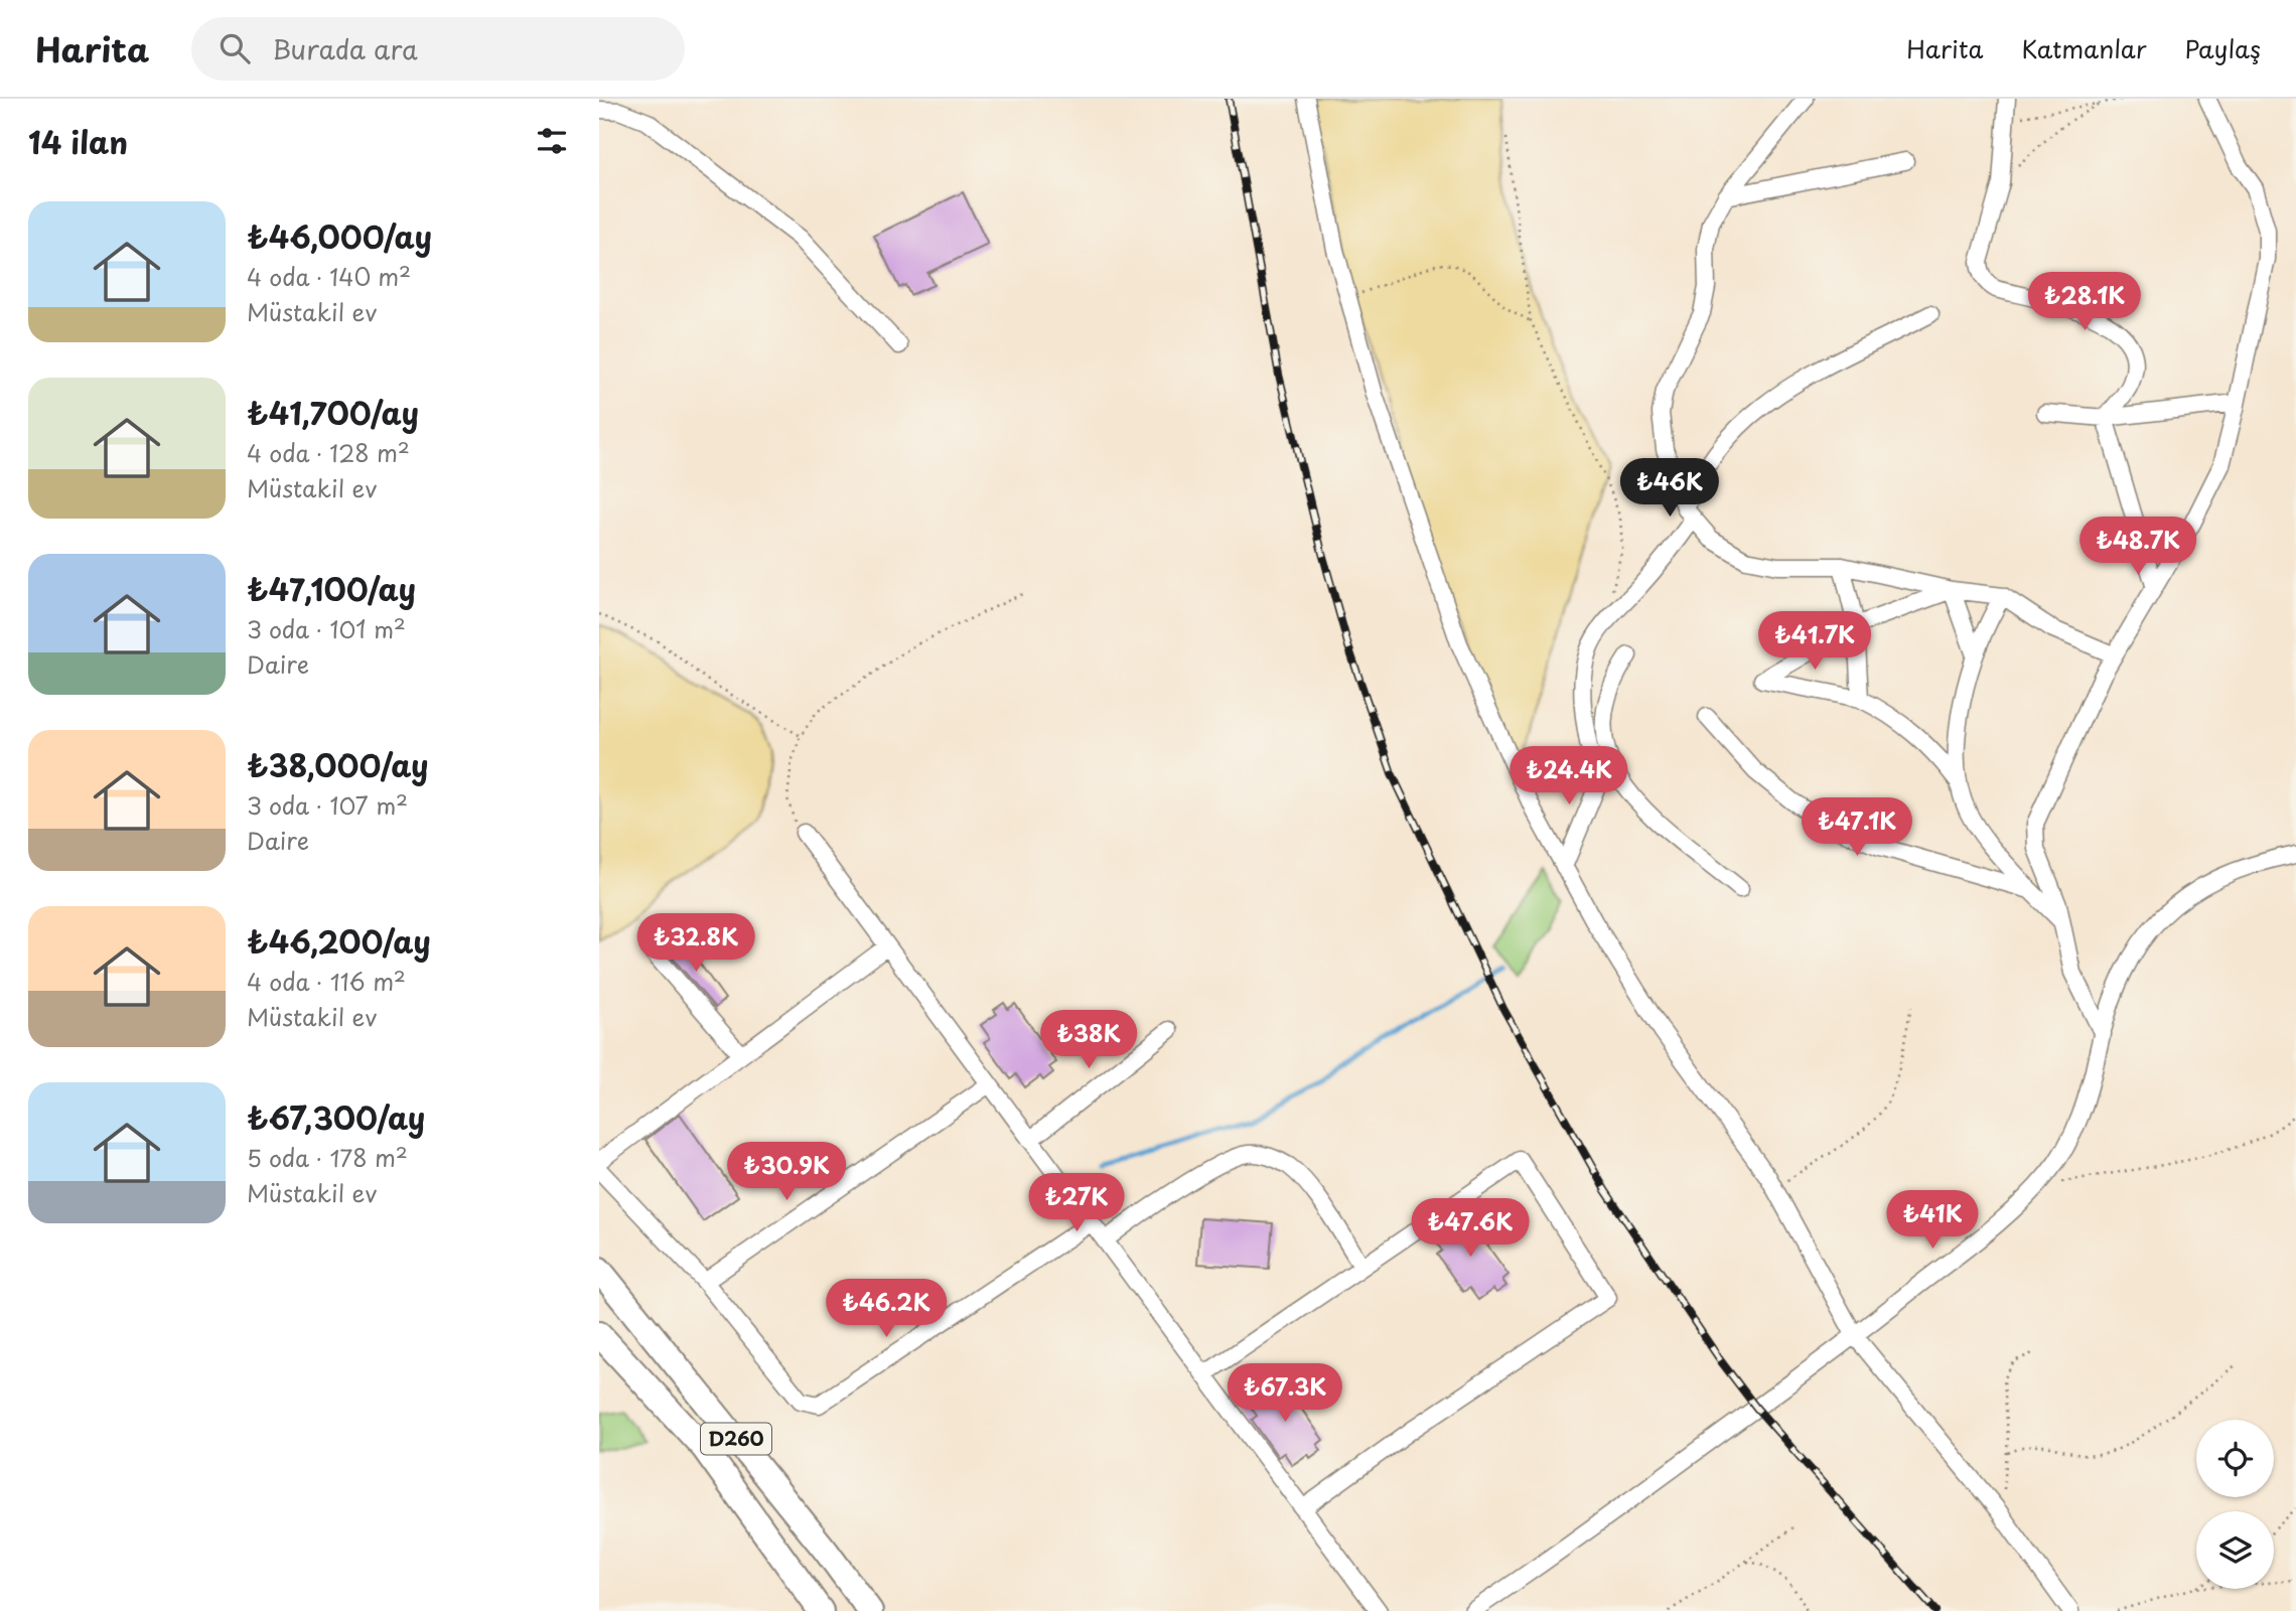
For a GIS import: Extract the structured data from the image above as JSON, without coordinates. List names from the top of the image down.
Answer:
{
  "streets": {
    "highway": ["D260"]
  },
  "page": {
    "header": "Harita",
    "search": "Burada ara",
    "nav": ["Harita", "Katmanlar", "Paylaş"],
    "heading": "14 ilan",
    "list": [
      {
        "name": "₺46,000/ay",
        "note": "4 oda · 140 m² · Müstakil ev"
      },
      {
        "name": "₺41,700/ay",
        "note": "4 oda · 128 m² · Müstakil ev"
      },
      {
        "name": "₺47,100/ay",
        "note": "3 oda · 101 m² · Daire"
      },
      {
        "name": "₺38,000/ay",
        "note": "3 oda · 107 m² · Daire"
      },
      {
        "name": "₺46,200/ay",
        "note": "4 oda · 116 m² · Müstakil ev"
      },
      {
        "name": "₺67,300/ay",
        "note": "5 oda · 178 m² · Müstakil ev"
      }
    ],
    "price": [
      "₺28.1K",
      "₺46K",
      "₺48.7K",
      "₺41.7K",
      "₺24.4K",
      "₺47.1K",
      "₺32.8K",
      "₺38K",
      "₺30.9K",
      "₺27K",
      "₺41K",
      "₺47.6K",
      "₺46.2K",
      "₺67.3K"
    ]
  }
}
